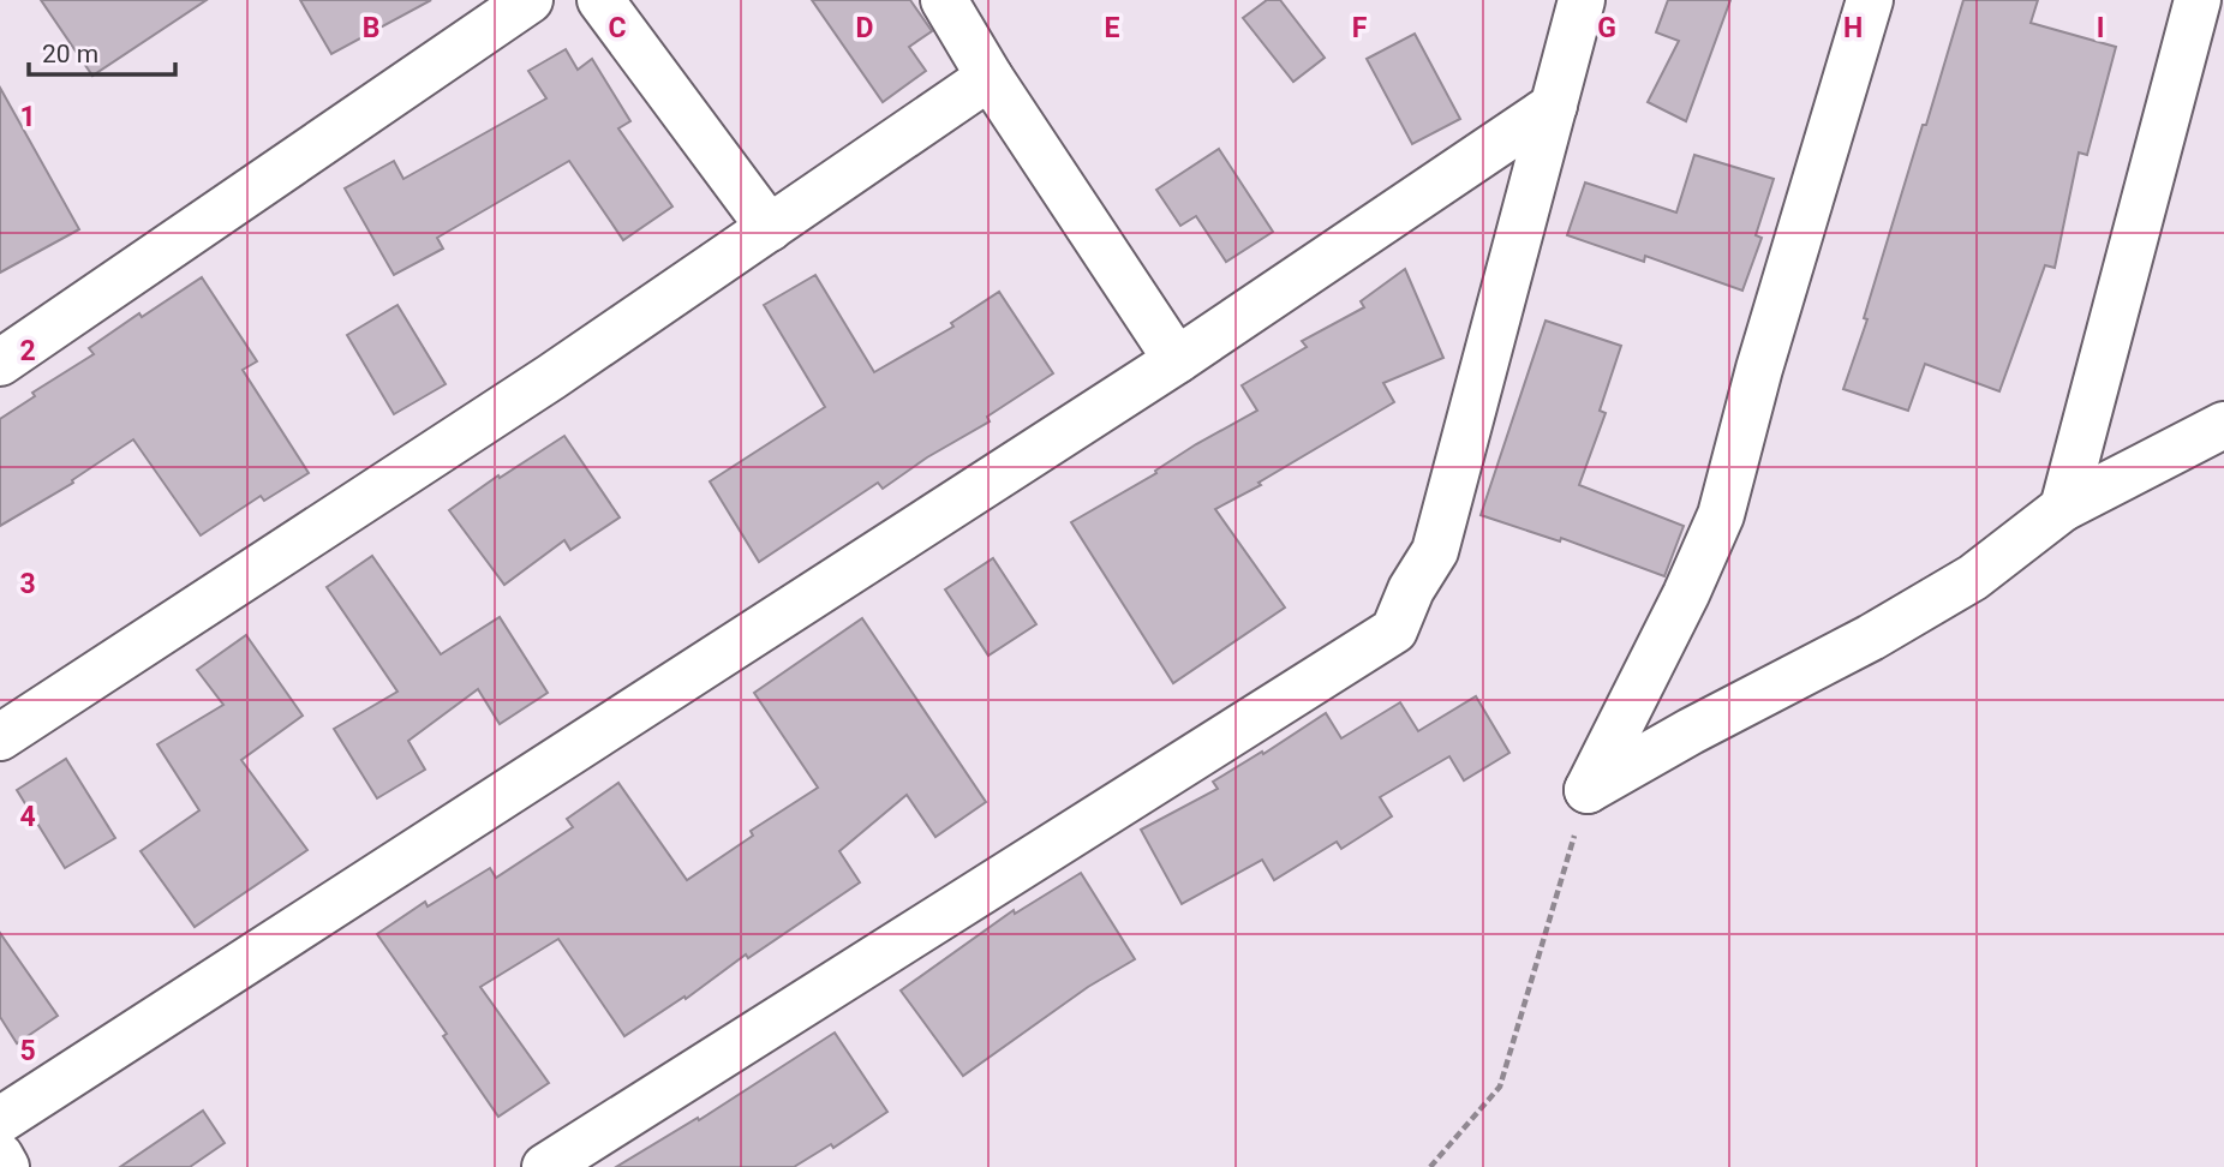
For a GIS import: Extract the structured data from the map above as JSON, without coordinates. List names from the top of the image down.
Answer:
{
  "scale_bar": "20 m",
  "grid": {
    "columns": [
      "B",
      "C",
      "D",
      "E",
      "F",
      "G",
      "H",
      "I"
    ],
    "rows": [
      "1",
      "2",
      "3",
      "4",
      "5"
    ]
  }
}
